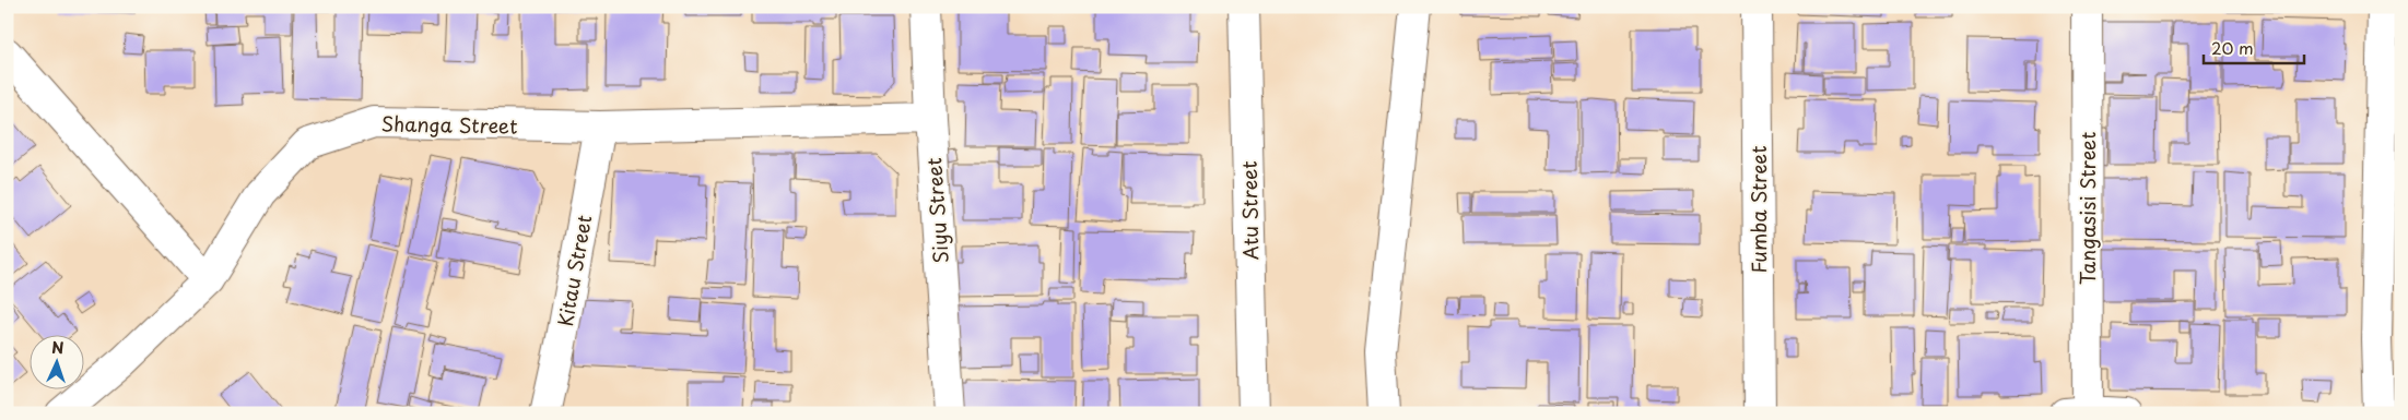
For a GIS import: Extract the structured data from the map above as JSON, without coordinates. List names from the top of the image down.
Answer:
{
  "streets": {
    "street": [
      "Shanga Street",
      "Tangasisi Street",
      "Fumba Street",
      "Siyu Street",
      "Atu Street",
      "Kitau Street"
    ]
  },
  "crossings": [
    ["Shanga Street", "Siyu Street"],
    ["Shanga Street", "Kitau Street"]
  ],
  "scale_bar": "20 m",
  "north": "top"
}
